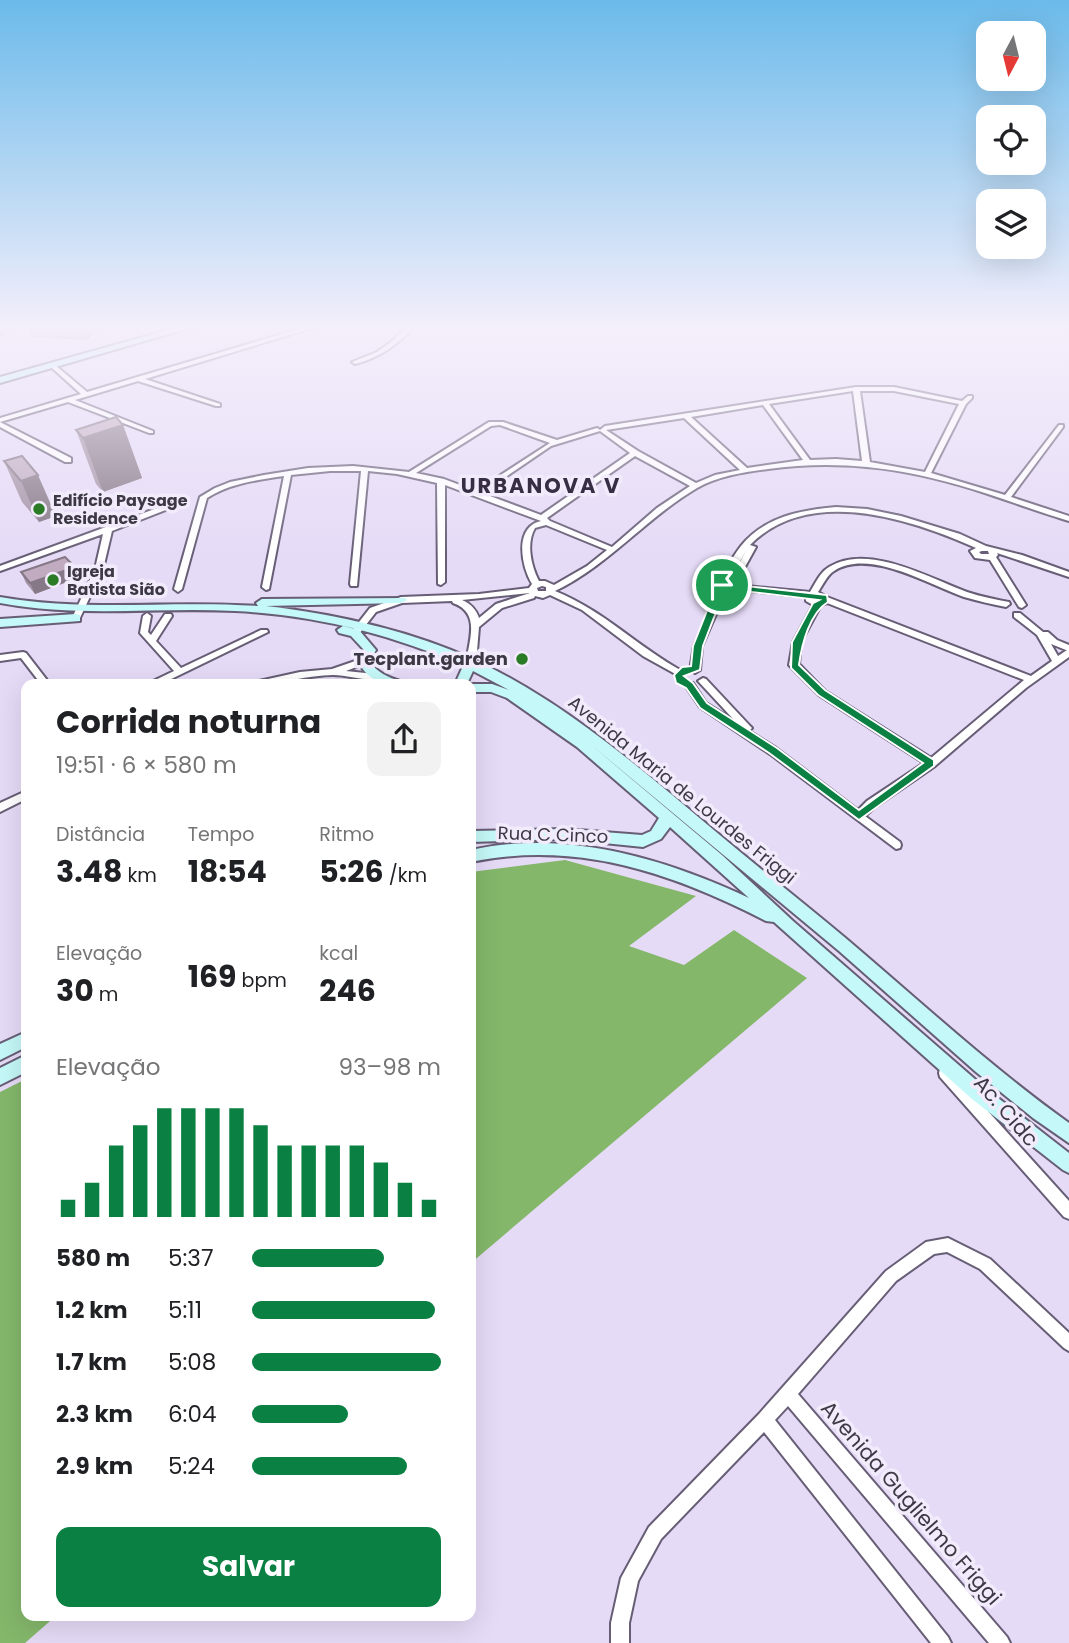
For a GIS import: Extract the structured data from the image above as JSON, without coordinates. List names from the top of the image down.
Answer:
{
  "streets": {
    "street": [
      "Avenida Maria de Lourdes Friggi",
      "Rua C Cinco",
      "Ac. Cidc",
      "Avenida Guglielmo Friggi"
    ]
  },
  "crossings": [
    ["Avenida Maria de Lourdes Friggi", "Rua C Cinco"],
    ["Avenida Maria de Lourdes Friggi", "Ac. Cidc"]
  ],
  "districts": ["URBANOVA V"],
  "places": ["Edifício Paysage Residence", "Igreja Batista Sião", "Tecplant.garden"],
  "north": "bottom",
  "page": {
    "heading": ["Corrida noturna", "19:51 · 6 × 580 m"],
    "stats": [
      ["Distância", "3.48 km"],
      ["Tempo", "18:54"],
      ["Ritmo", "5:26 /km"],
      ["Elevação", "30 m"],
      ["169 bpm"],
      ["kcal", "246"]
    ],
    "chart": ["Elevação", "93–98 m"],
    "list": [
      {
        "name": "580 m",
        "note": "5:37"
      },
      {
        "name": "1.2 km",
        "note": "5:11"
      },
      {
        "name": "1.7 km",
        "note": "5:08"
      },
      {
        "name": "2.3 km",
        "note": "6:04"
      },
      {
        "name": "2.9 km",
        "note": "5:24"
      }
    ],
    "buttons": "Salvar"
  }
}
